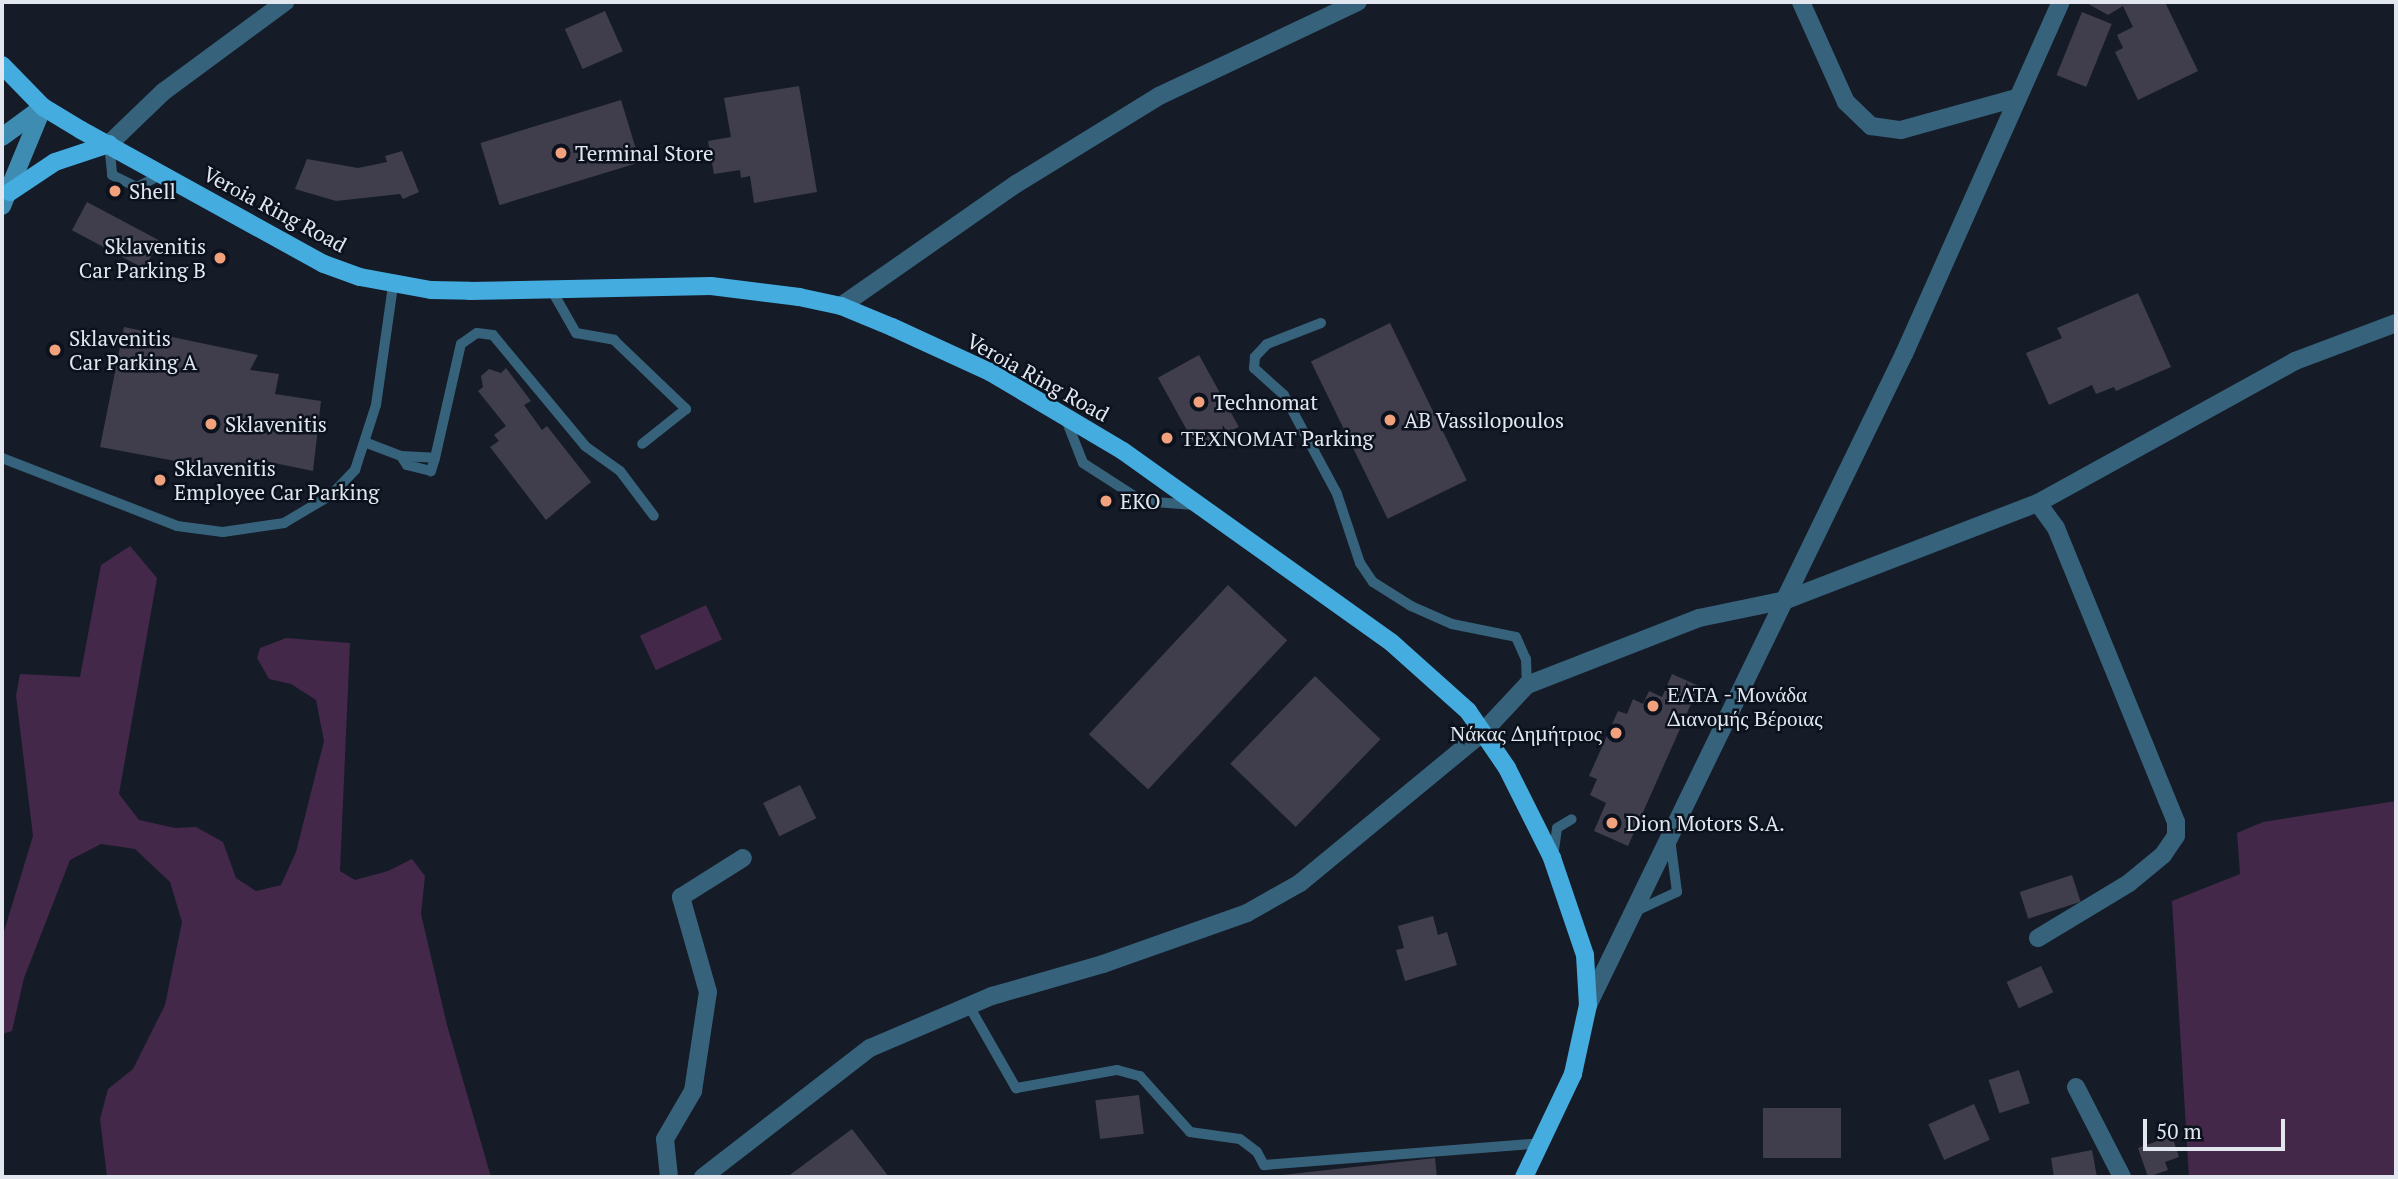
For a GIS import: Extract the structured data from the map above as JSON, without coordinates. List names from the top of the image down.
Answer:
{
  "streets": {
    "main road": ["Verοia Ring Road"]
  },
  "places": [
    "Terminal Store",
    "Shell",
    "Sklavenitis Car Parking B",
    "Sklavenitis Car Parking A",
    "Technomat",
    "AB Vassilopoulos",
    "Sklavenitis",
    "ΤΕΧΝΟΜΑΤ Parking",
    "Sklavenitis Employee Car Parking",
    "EKO",
    "ΕΛΤΑ - Μονάδα Διανομής Βέροιας",
    "Νάκας Δημήτριος",
    "Dion Motors S.A."
  ],
  "scale_bar": "50 m"
}
